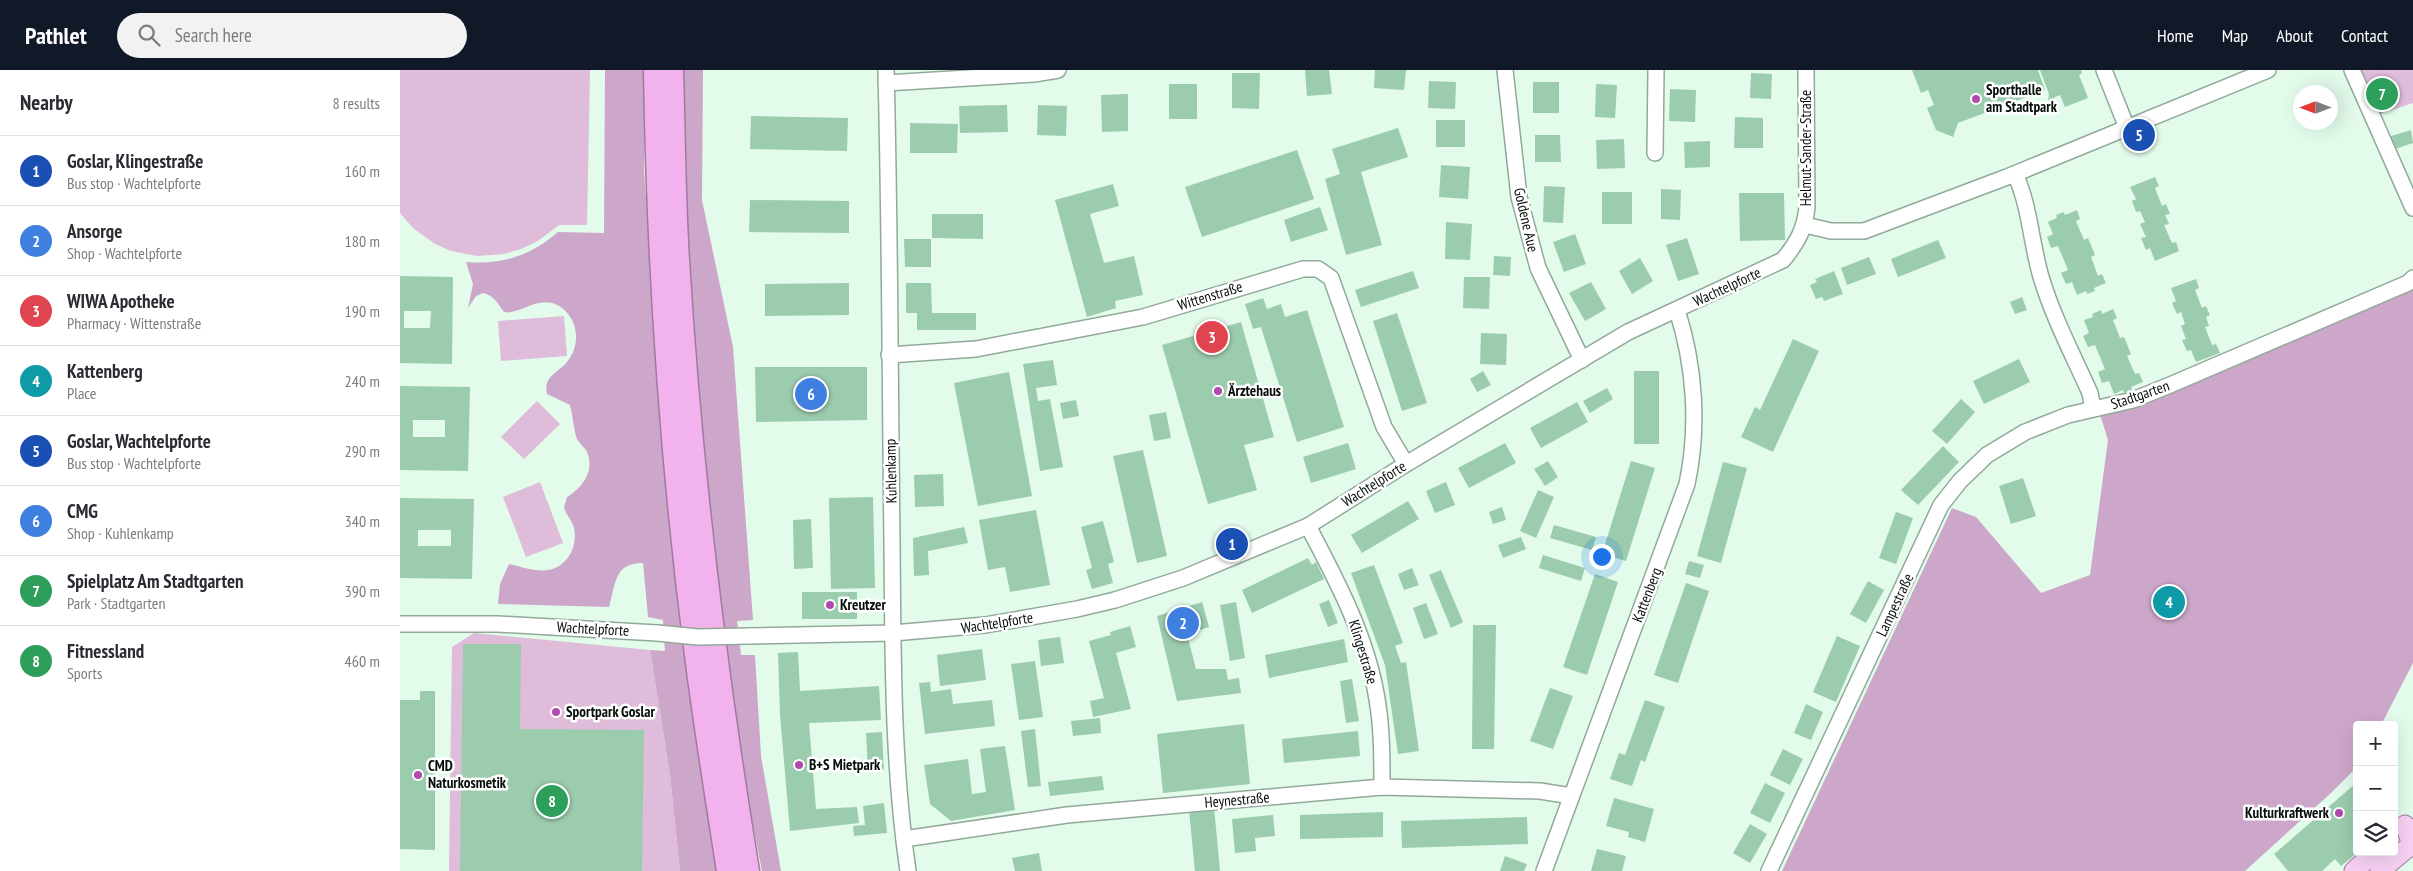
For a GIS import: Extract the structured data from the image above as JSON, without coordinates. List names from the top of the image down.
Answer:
{
  "streets": {
    "street": [
      "Helmut-Sander-Straße",
      "Goldene Aue",
      "Wachtelpforte",
      "Wittenstraße",
      "Stadtgarten",
      "Kuhlenkamp",
      "Kattenberg",
      "Lampestraße",
      "Klingestraße",
      "Heynestraße"
    ]
  },
  "crossings": [
    ["Helmut-Sander-Straße", "Wachtelpforte"],
    ["Goldene Aue", "Wachtelpforte"],
    ["Wachtelpforte", "Wittenstraße"],
    ["Wachtelpforte", "Kuhlenkamp"],
    ["Wachtelpforte", "Kattenberg"],
    ["Wachtelpforte", "Klingestraße"],
    ["Wittenstraße", "Kuhlenkamp"],
    ["Stadtgarten", "Lampestraße"],
    ["Kuhlenkamp", "Heynestraße"],
    ["Kattenberg", "Heynestraße"],
    ["Klingestraße", "Heynestraße"]
  ],
  "places": [
    "Sporthalle am Stadtpark",
    "Ärztehaus",
    "Kreutzer",
    "Sportpark Goslar",
    "B+S Mietpark",
    "CMD Naturkosmetik",
    "Kulturkraftwerk"
  ],
  "north": "left",
  "page": {
    "header": "Pathlet",
    "search": "Search here",
    "nav": [
      "Home",
      "Map",
      "About",
      "Contact"
    ],
    "heading": ["Nearby", "8 results"],
    "pins": [
      "7",
      "5",
      "3",
      "6",
      "1",
      "4",
      "2",
      "8"
    ],
    "list": [
      {
        "mark": "1",
        "name": "Goslar, Klingestraße",
        "note": "Bus stop · Wachtelpforte",
        "value": "160 m"
      },
      {
        "mark": "2",
        "name": "Ansorge",
        "note": "Shop · Wachtelpforte",
        "value": "180 m"
      },
      {
        "mark": "3",
        "name": "WIWA Apotheke",
        "note": "Pharmacy · Wittenstraße",
        "value": "190 m"
      },
      {
        "mark": "4",
        "name": "Kattenberg",
        "note": "Place",
        "value": "240 m"
      },
      {
        "mark": "5",
        "name": "Goslar, Wachtelpforte",
        "note": "Bus stop · Wachtelpforte",
        "value": "290 m"
      },
      {
        "mark": "6",
        "name": "CMG",
        "note": "Shop · Kuhlenkamp",
        "value": "340 m"
      },
      {
        "mark": "7",
        "name": "Spielplatz Am Stadtgarten",
        "note": "Park · Stadtgarten",
        "value": "390 m"
      },
      {
        "mark": "8",
        "name": "Fitnessland",
        "note": "Sports",
        "value": "460 m"
      }
    ],
    "map_buttons": ["+", "−"]
  }
}
